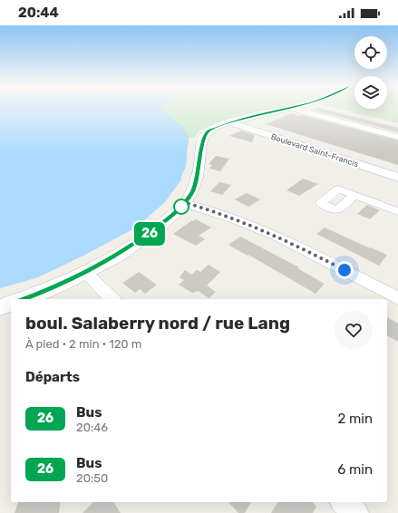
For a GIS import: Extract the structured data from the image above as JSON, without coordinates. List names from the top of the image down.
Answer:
{
  "streets": {
    "street": ["Boulevard Saint-Francis"]
  },
  "lines": ["bus line 26"],
  "page": {
    "status": "20:44",
    "on_map": "26",
    "heading": [
      ["boul. Salaberry nord / rue Lang", "À pied · 2 min · 120 m"],
      "Départs"
    ],
    "list": [
      {
        "mark": "26",
        "name": "Bus",
        "note": "20:46",
        "value": "2 min"
      },
      {
        "mark": "26",
        "name": "Bus",
        "note": "20:50",
        "value": "6 min"
      }
    ]
  }
}
